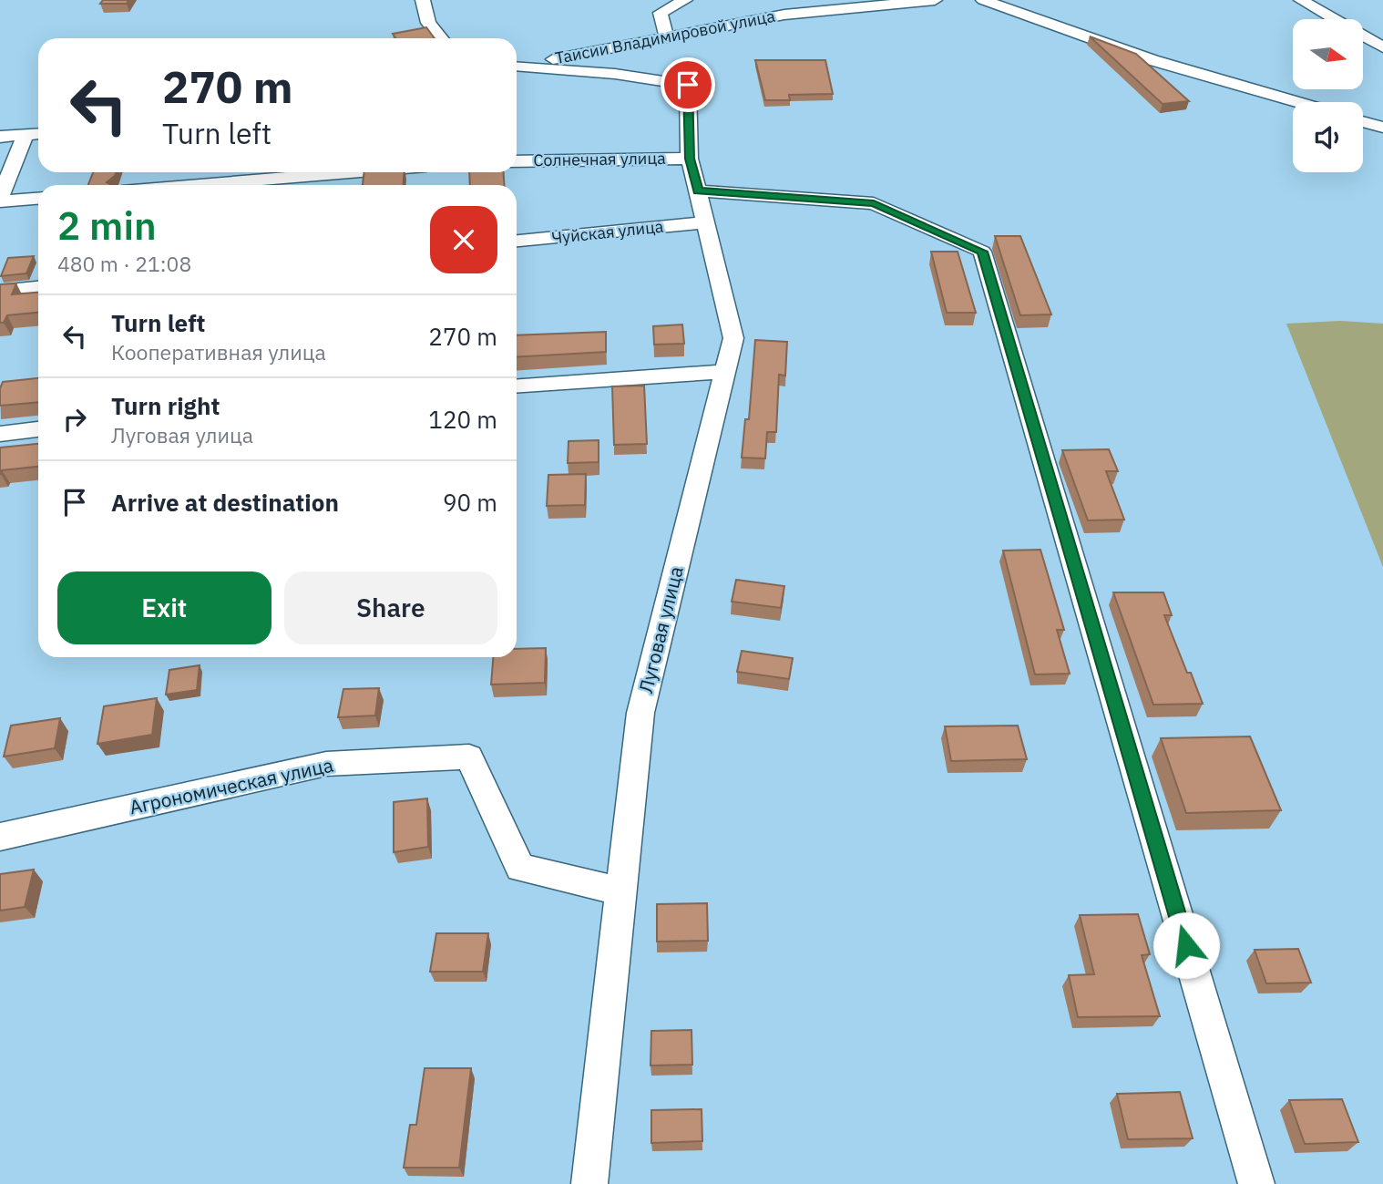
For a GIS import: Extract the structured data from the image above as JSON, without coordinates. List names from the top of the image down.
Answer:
{
  "streets": {
    "street": [
      "Таисии Владимировой улица",
      "Солнечная улица",
      "Чуйская улица",
      "Луговая улица",
      "Агрономическая улица"
    ]
  },
  "crossings": [
    ["Солнечная улица", "Луговая улица"],
    ["Чуйская улица", "Луговая улица"],
    ["Луговая улица", "Агрономическая улица"]
  ],
  "north": "right",
  "page": {
    "turn": ["270 m", "Turn left"],
    "heading": ["2 min", "480 m · 21:08"],
    "list": [
      {
        "name": "Turn left",
        "note": "Кооперативная улица",
        "value": "270 m"
      },
      {
        "name": "Turn right",
        "note": "Луговая улица",
        "value": "120 m"
      },
      {
        "name": "Arrive at destination",
        "value": "90 m"
      }
    ],
    "buttons": ["Exit", "Share"]
  }
}
